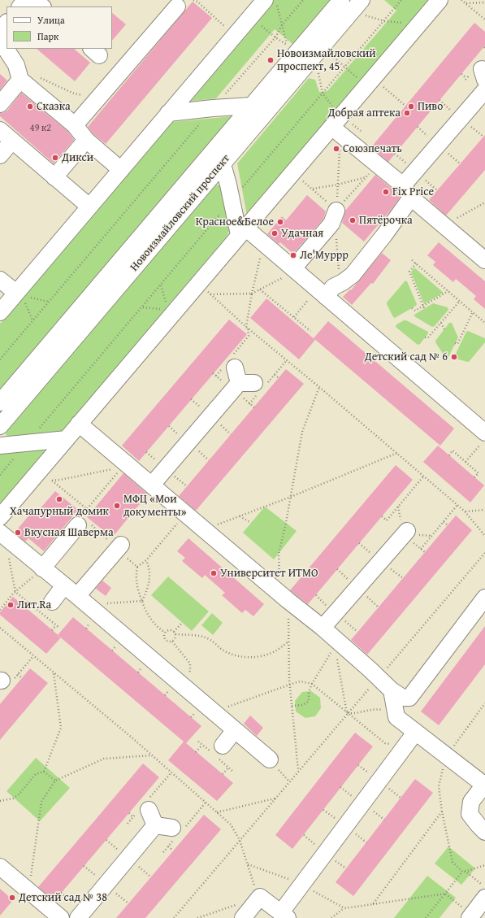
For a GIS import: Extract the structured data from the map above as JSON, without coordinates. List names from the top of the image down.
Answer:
{
  "streets": {
    "street": ["Новоизмайловский проспект"]
  },
  "places": [
    "Новоизмайловский проспект, 45",
    "Сказка",
    "Пиво",
    "Добрая аптека",
    "Союзпечать",
    "Дикси",
    "Fix Price",
    "Пятёрочка",
    "Красное&Белое",
    "Удачная",
    "Ле'Муррр",
    "Детский сад № 6",
    "Хачапурный домик",
    "МФЦ «Мои документы»",
    "Вкусная Шаверма",
    "Университет ИТМО",
    "Лит.Ra",
    "Детский сад № 38"
  ],
  "house_numbers": ["49 к2"],
  "legend": ["Улица", "Парк"]
}
